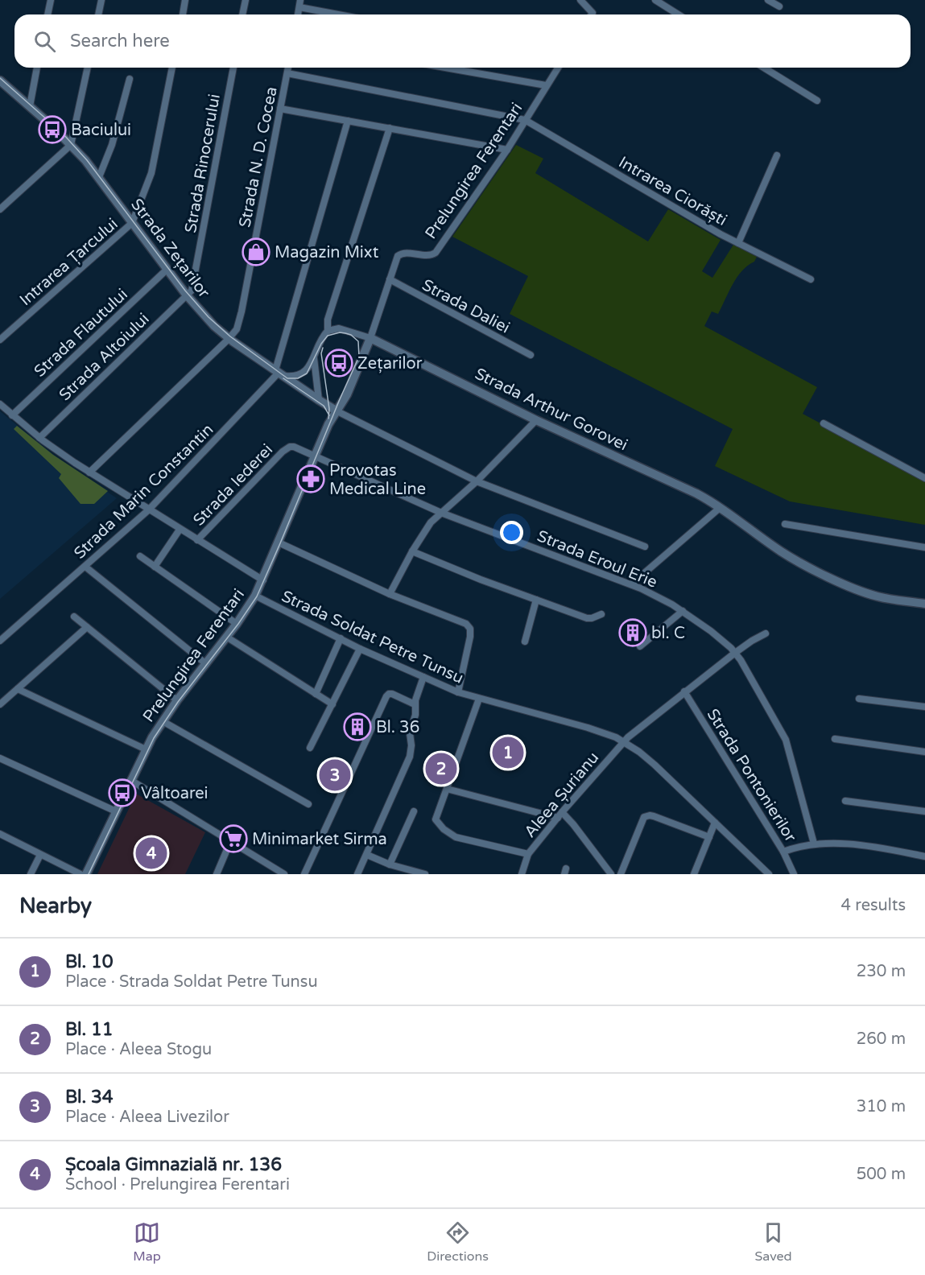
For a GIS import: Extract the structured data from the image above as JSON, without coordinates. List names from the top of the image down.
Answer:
{
  "streets": {
    "main road": ["Prelungirea Ferentari", "Strada Zețarilor", "Strada Arthur Gorovei"],
    "street": [
      "Strada N. D. Cocea",
      "Strada Rinocerului",
      "Intrarea Ciorăști",
      "Intrarea Țarcului",
      "Strada Daliei",
      "Strada Flautului",
      "Strada Altoiului",
      "Strada Iederei",
      "Strada Marin Constantin",
      "Strada Eroul Erie",
      "Strada Soldat Petre Tunsu",
      "Strada Pontonierilor",
      "Aleea Șurianu"
    ]
  },
  "crossings": [
    ["Strada N. D. Cocea", "Intrarea Ciorăști"],
    ["Strada N. D. Cocea", "Strada Zețarilor"],
    ["Strada Rinocerului", "Strada Zețarilor"],
    ["Strada Rinocerului", "Strada Altoiului"],
    ["Prelungirea Ferentari", "Intrarea Ciorăști"],
    ["Prelungirea Ferentari", "Strada Zețarilor"],
    ["Prelungirea Ferentari", "Strada Daliei"],
    ["Prelungirea Ferentari", "Strada Arthur Gorovei"],
    ["Prelungirea Ferentari", "Strada Iederei"],
    ["Prelungirea Ferentari", "Strada Eroul Erie"],
    ["Prelungirea Ferentari", "Strada Soldat Petre Tunsu"],
    ["Strada Zețarilor", "Intrarea Țarcului"],
    ["Strada Zețarilor", "Strada Flautului"],
    ["Strada Zețarilor", "Strada Altoiului"],
    ["Strada Zețarilor", "Strada Marin Constantin"],
    ["Strada Iederei", "Strada Eroul Erie"],
    ["Strada Soldat Petre Tunsu", "Aleea Șurianu"]
  ],
  "places": {
    "bus stop": ["Baciului", "Zețarilor", "Vâltoarei"],
    "shop": ["Magazin Mixt"],
    "pharmacy": ["Provotas Medical Line"],
    "building": ["bl. C", "Bl. 36"],
    "supermarket": ["Minimarket Sirma"]
  },
  "page": {
    "search": "Search here",
    "pins": [
      "1",
      "2",
      "3",
      "4"
    ],
    "heading": ["Nearby", "4 results"],
    "list": [
      {
        "mark": "1",
        "name": "Bl. 10",
        "note": "Place · Strada Soldat Petre Tunsu",
        "value": "230 m"
      },
      {
        "mark": "2",
        "name": "Bl. 11",
        "note": "Place · Aleea Stogu",
        "value": "260 m"
      },
      {
        "mark": "3",
        "name": "Bl. 34",
        "note": "Place · Aleea Livezilor",
        "value": "310 m"
      },
      {
        "mark": "4",
        "name": "Școala Gimnazială nr. 136",
        "note": "School · Prelungirea Ferentari",
        "value": "500 m"
      }
    ],
    "nav": ["Map", "Directions", "Saved"]
  }
}
